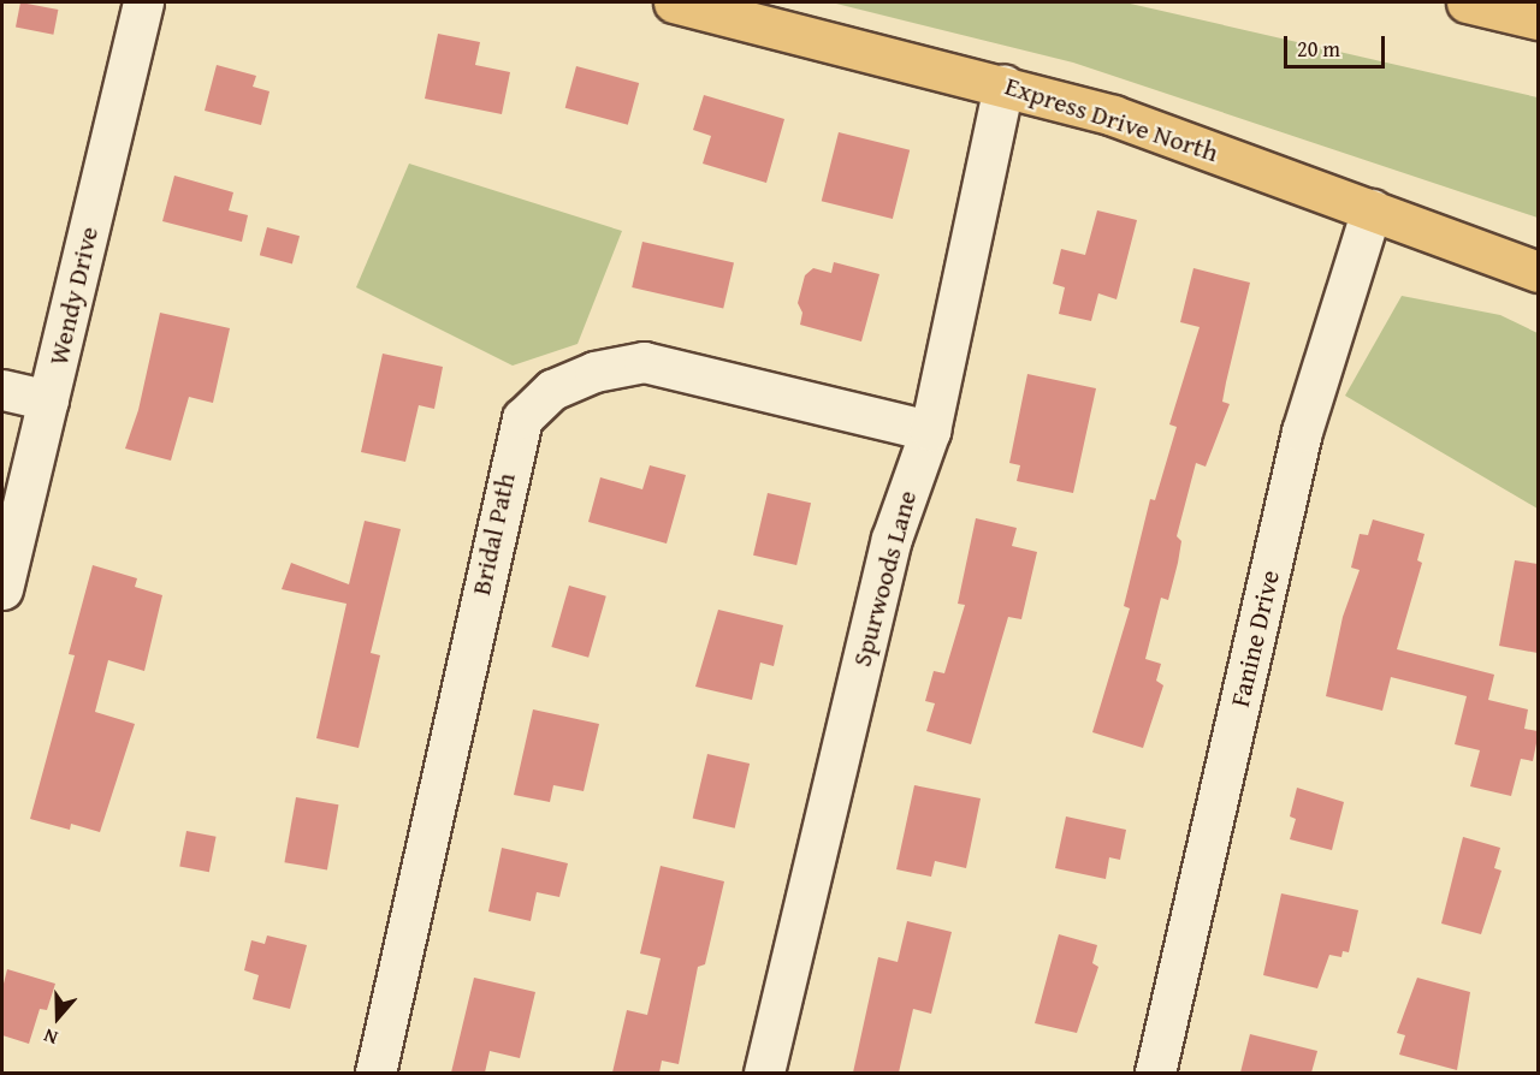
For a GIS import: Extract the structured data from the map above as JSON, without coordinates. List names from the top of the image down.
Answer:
{
  "streets": {
    "main road": ["Express Drive North"],
    "street": [
      "Wendy Drive",
      "Bridal Path",
      "Spurwoods Lane",
      "Fanine Drive"
    ]
  },
  "crossings": [
    ["Express Drive North", "Spurwoods Lane"],
    ["Express Drive North", "Fanine Drive"],
    ["Bridal Path", "Spurwoods Lane"]
  ],
  "scale_bar": "20 m",
  "north": "bottom"
}
